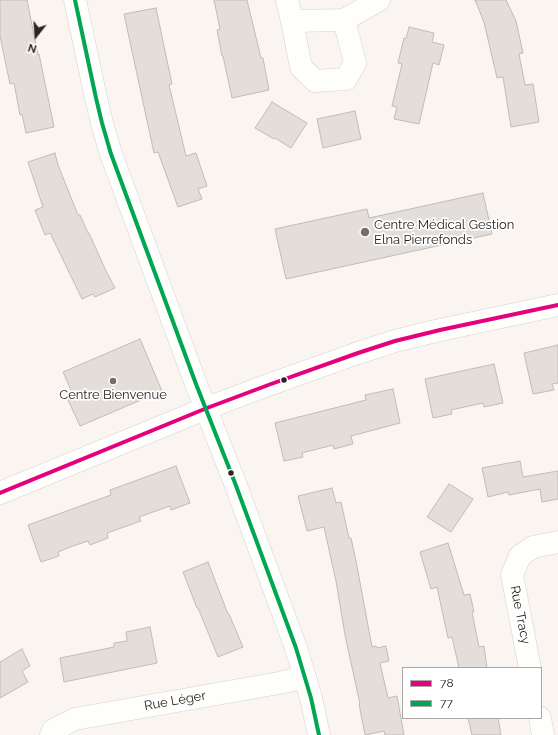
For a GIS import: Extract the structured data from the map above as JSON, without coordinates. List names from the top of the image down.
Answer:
{
  "streets": {
    "street": ["Rue Tracy", "Rue Léger"]
  },
  "places": ["Centre Médical Gestion Elna Pierrefonds", "Centre Bienvenue"],
  "lines": ["transit line 77", "transit line 78"],
  "legend": ["78", "77"],
  "north": "bottom"
}
